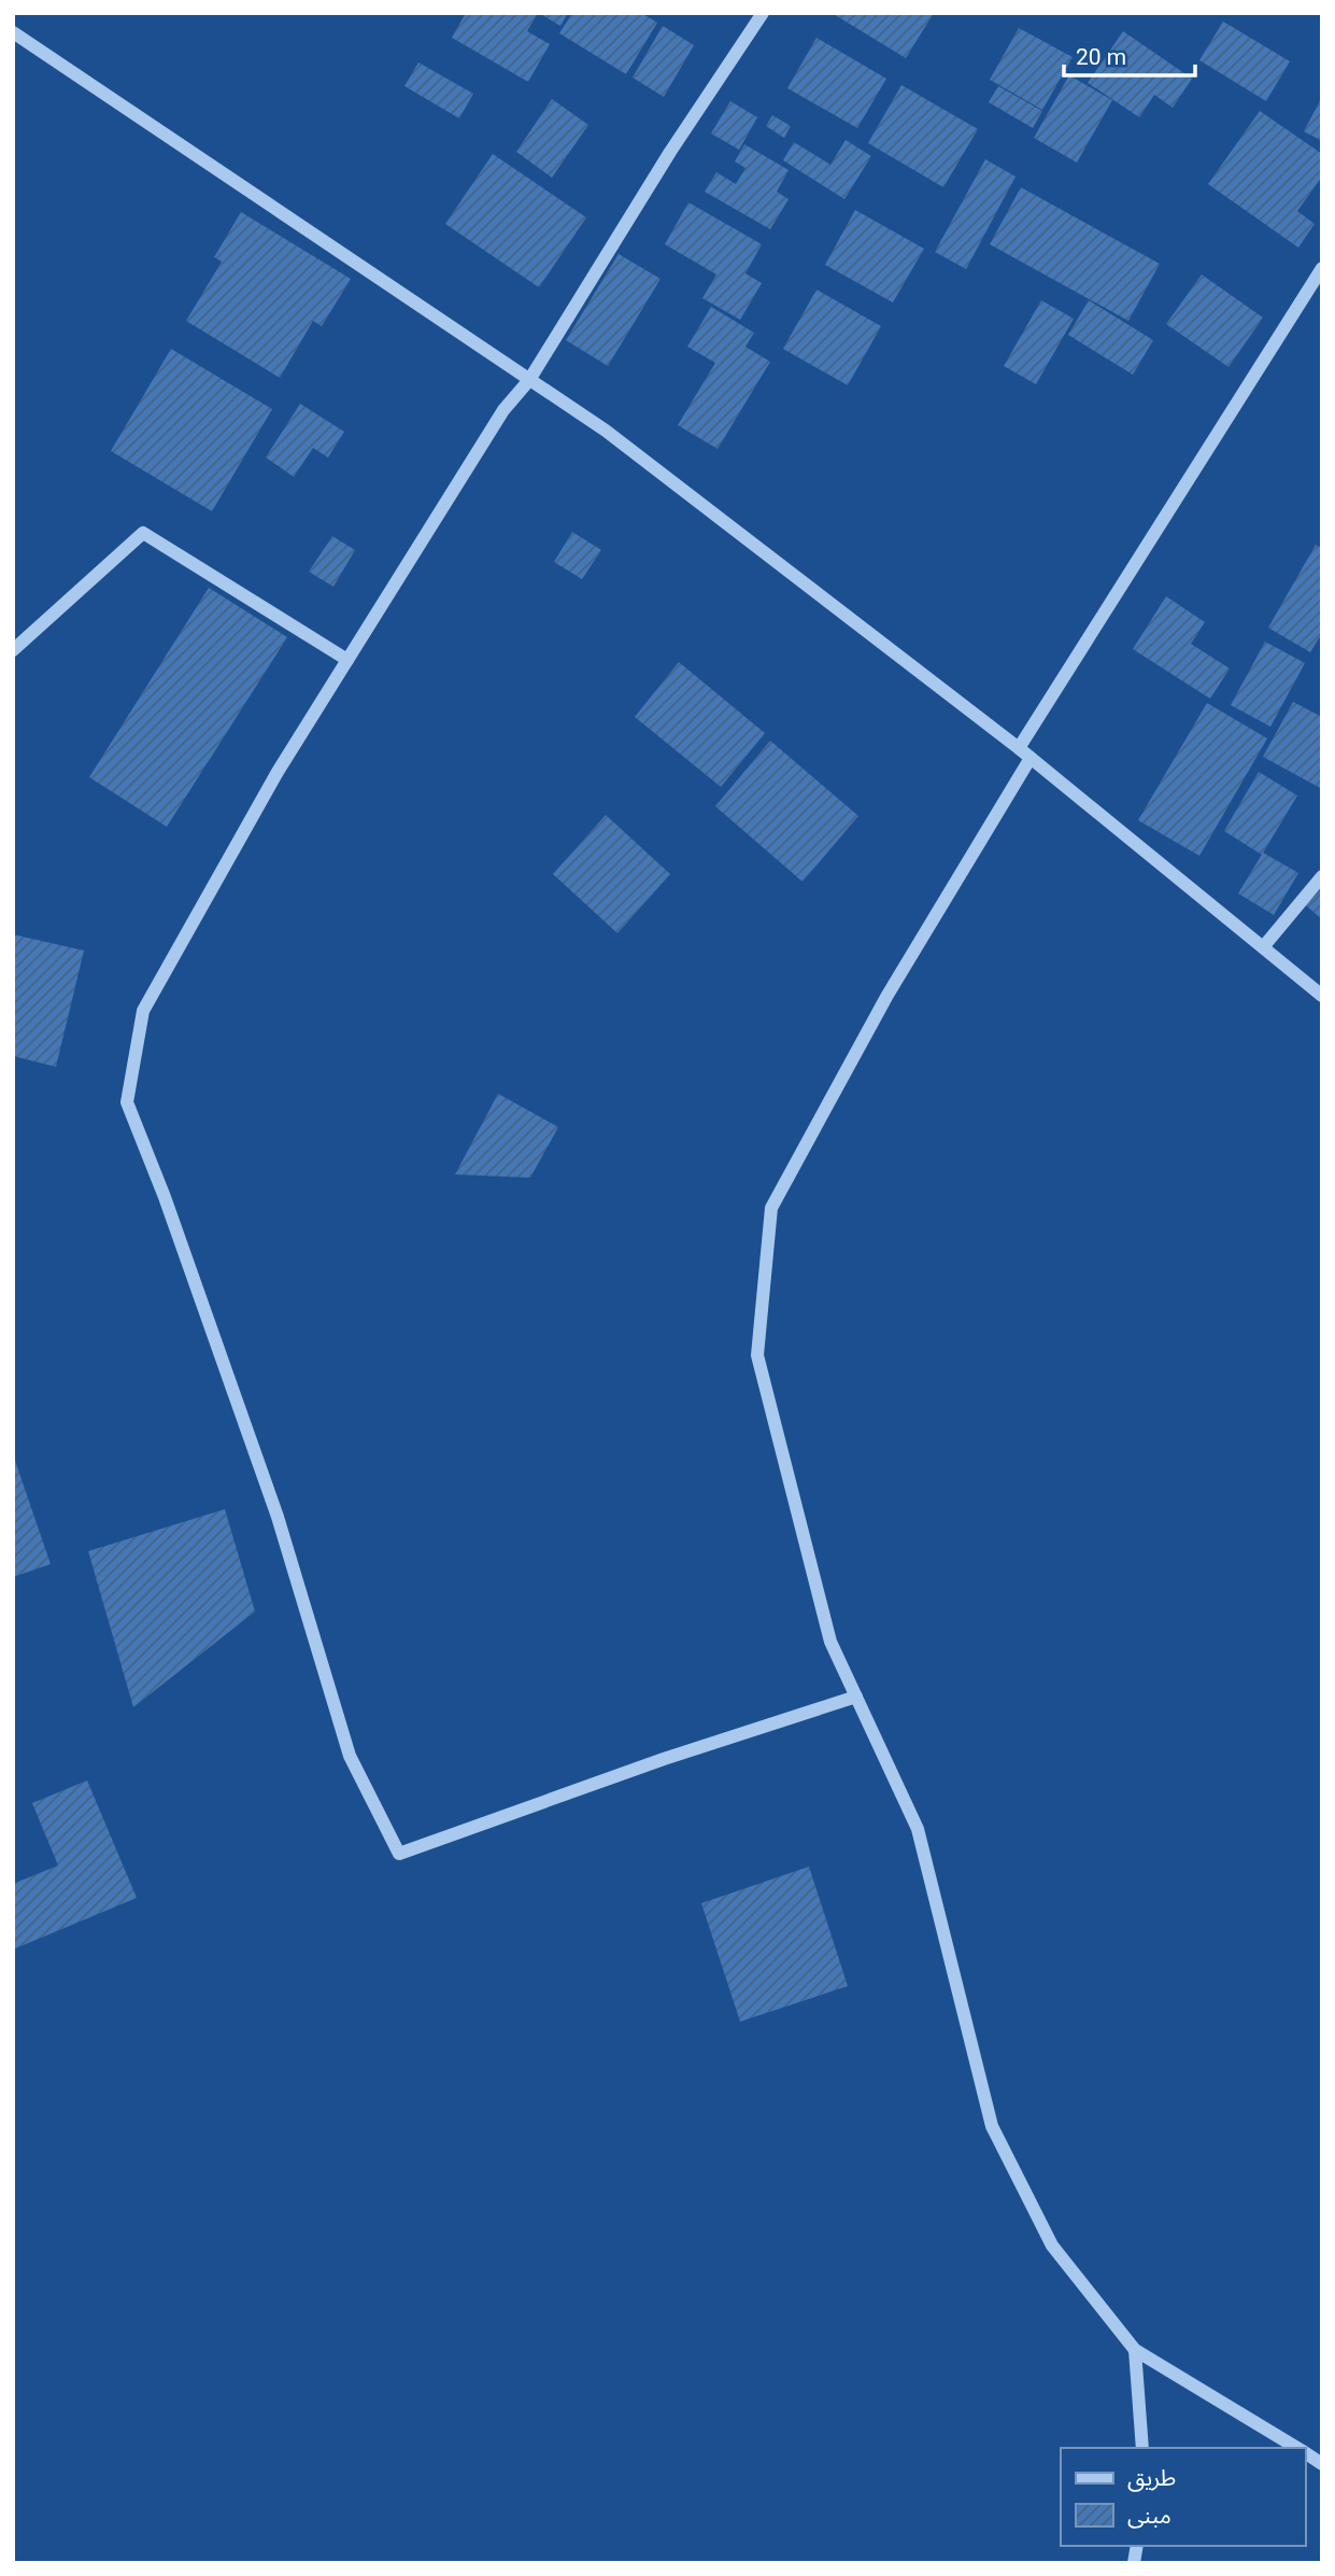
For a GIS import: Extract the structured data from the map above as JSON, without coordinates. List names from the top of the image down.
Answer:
{
  "legend": ["طريق", "مبنى"],
  "scale_bar": "20 m"
}
